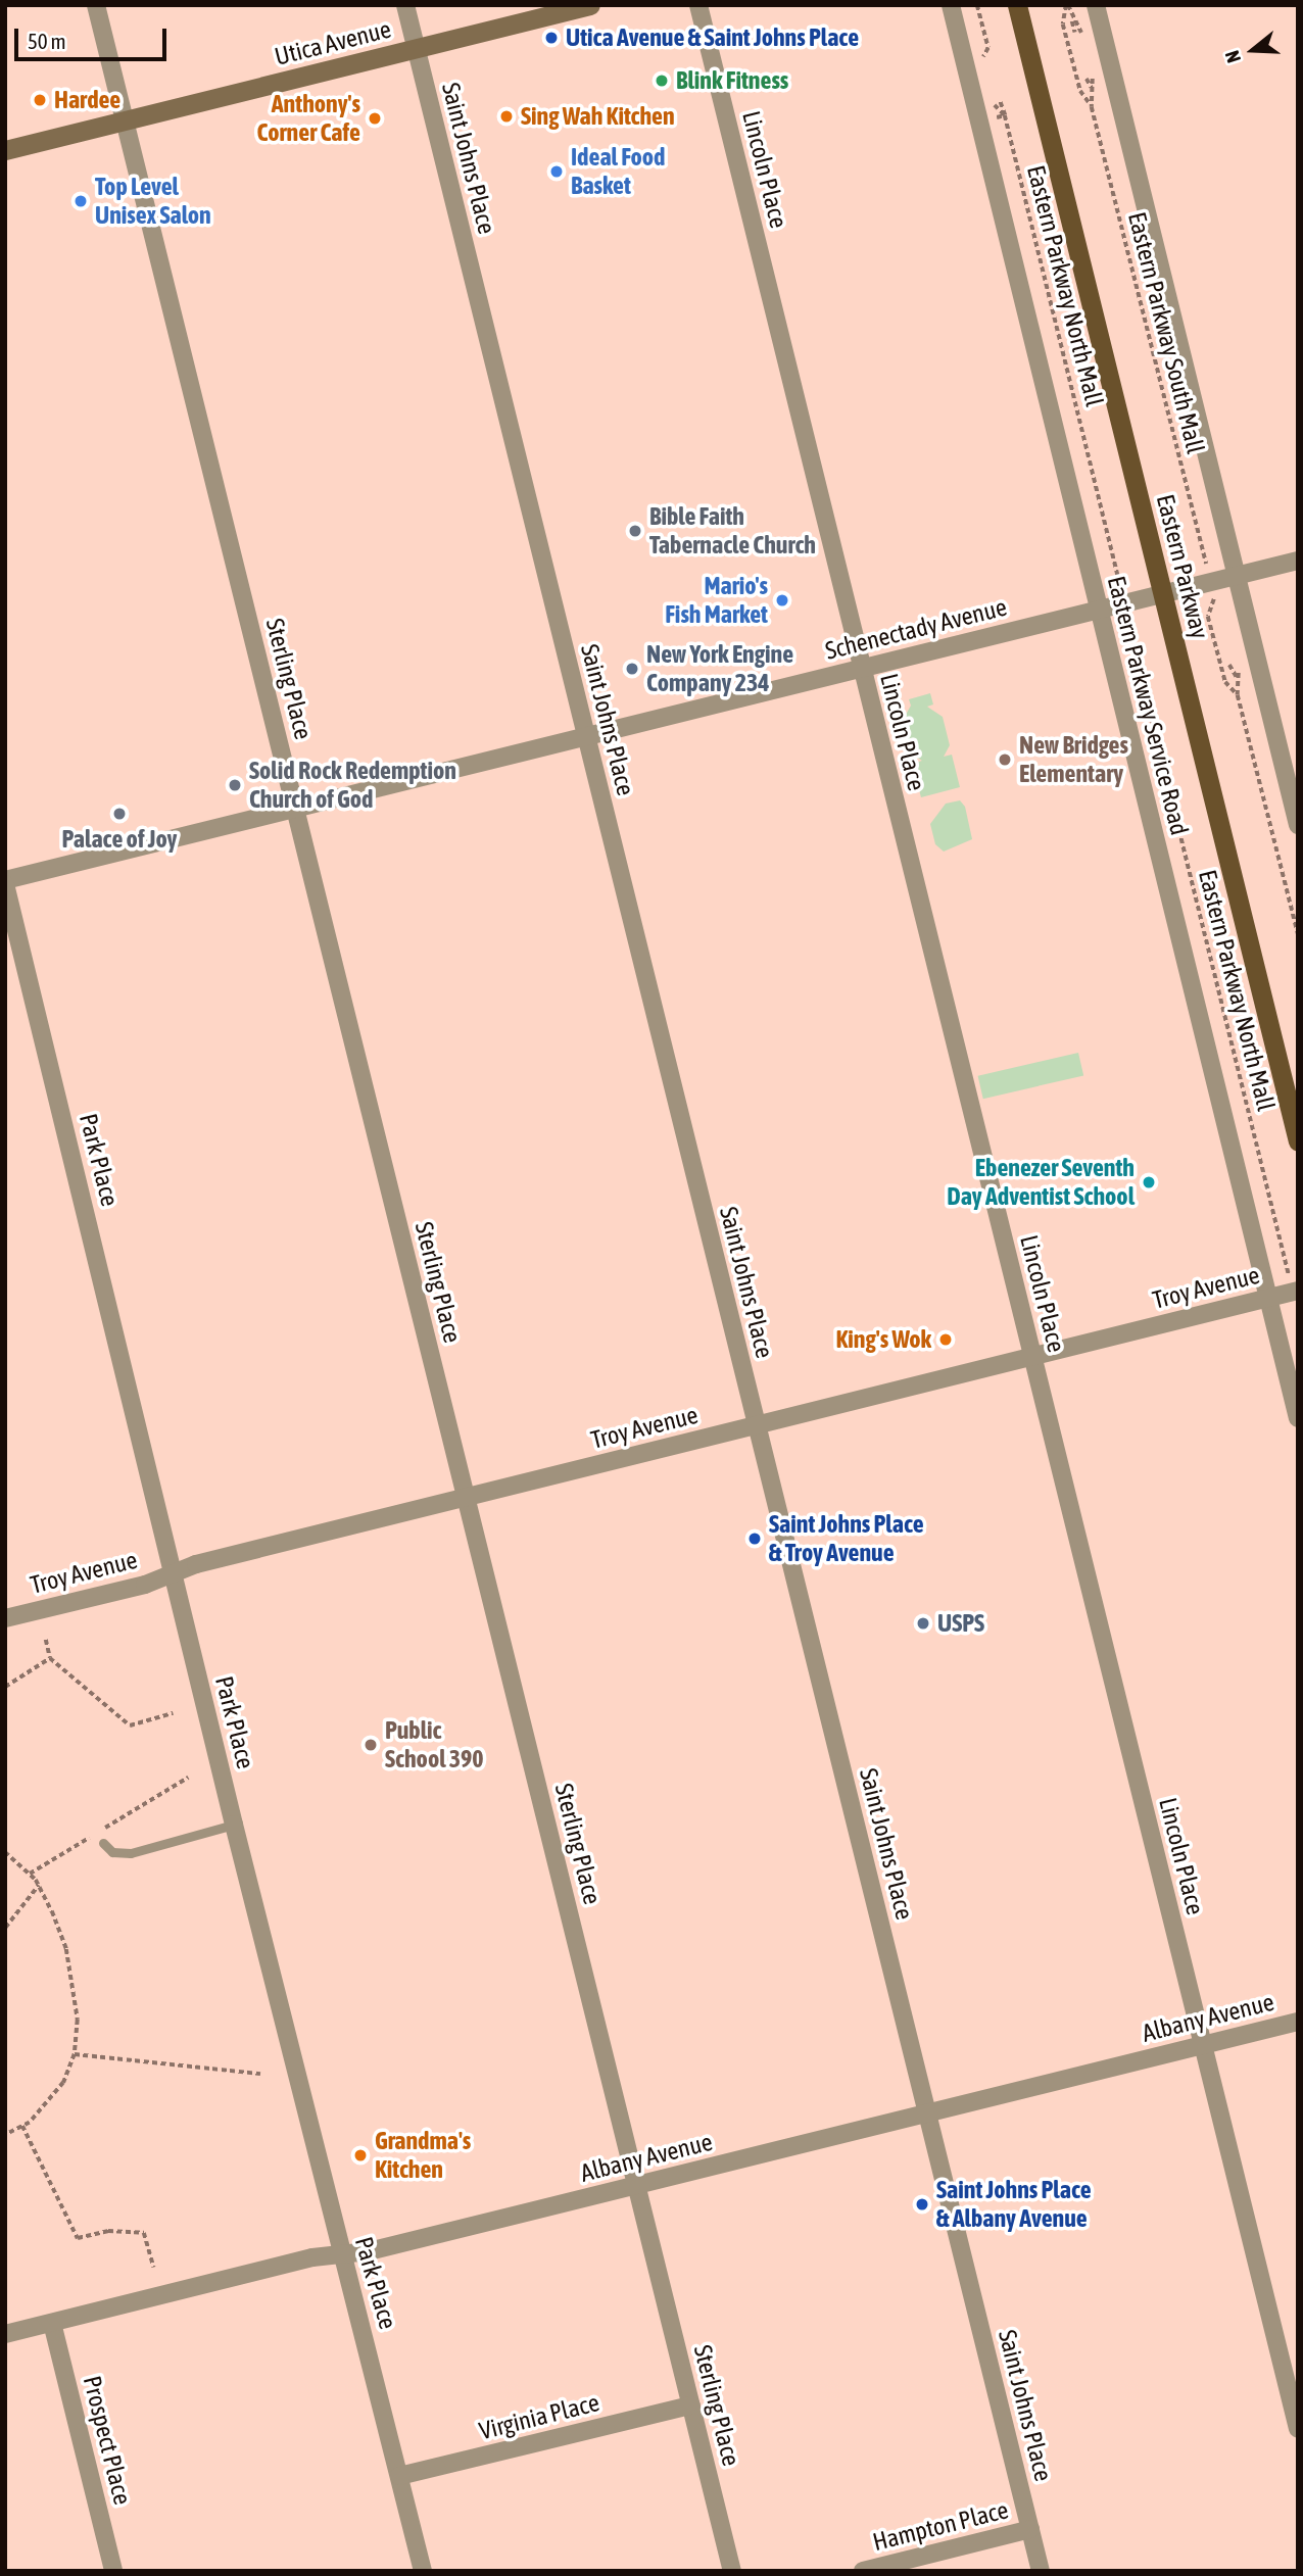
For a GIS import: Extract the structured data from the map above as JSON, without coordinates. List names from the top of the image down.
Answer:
{
  "streets": {
    "main road": ["Utica Avenue", "Eastern Parkway"],
    "street": [
      "Saint Johns Place",
      "Lincoln Place",
      "Schenectady Avenue",
      "Sterling Place",
      "Eastern Parkway Service Road",
      "Park Place",
      "Troy Avenue",
      "Albany Avenue",
      "Virginia Place",
      "Prospect Place",
      "Hampton Place"
    ],
    "path": ["Eastern Parkway North Mall", "Eastern Parkway South Mall"]
  },
  "crossings": [
    ["Utica Avenue", "Saint Johns Place"],
    ["Utica Avenue", "Sterling Place"],
    ["Saint Johns Place", "Schenectady Avenue"],
    ["Saint Johns Place", "Troy Avenue"],
    ["Saint Johns Place", "Albany Avenue"],
    ["Saint Johns Place", "Hampton Place"],
    ["Lincoln Place", "Schenectady Avenue"],
    ["Lincoln Place", "Troy Avenue"],
    ["Lincoln Place", "Albany Avenue"],
    ["Eastern Parkway North Mall", "Troy Avenue"],
    ["Eastern Parkway", "Schenectady Avenue"],
    ["Schenectady Avenue", "Sterling Place"],
    ["Schenectady Avenue", "Eastern Parkway Service Road"],
    ["Schenectady Avenue", "Park Place"],
    ["Sterling Place", "Troy Avenue"],
    ["Sterling Place", "Albany Avenue"],
    ["Sterling Place", "Virginia Place"],
    ["Eastern Parkway Service Road", "Troy Avenue"],
    ["Park Place", "Troy Avenue"],
    ["Park Place", "Albany Avenue"],
    ["Park Place", "Virginia Place"],
    ["Albany Avenue", "Prospect Place"]
  ],
  "places": [
    "Utica Avenue & Saint Johns Place",
    "Blink Fitness",
    "Hardee",
    "Sing Wah Kitchen",
    "Anthony's Corner Cafe",
    "Ideal Food Basket",
    "Top Level Unisex Salon",
    "Bible Faith Tabernacle Church",
    "Mario's Fish Market",
    "New York Engine Company 234",
    "New Bridges Elementary",
    "Solid Rock Redemption Church of God",
    "Palace of Joy",
    "Ebenezer Seventh Day Adventist School",
    "King's Wok",
    "Saint Johns Place & Troy Avenue",
    "USPS",
    "Public School 390",
    "Grandma's Kitchen",
    "Saint Johns Place & Albany Avenue"
  ],
  "scale_bar": "50 m",
  "north": "left"
}
